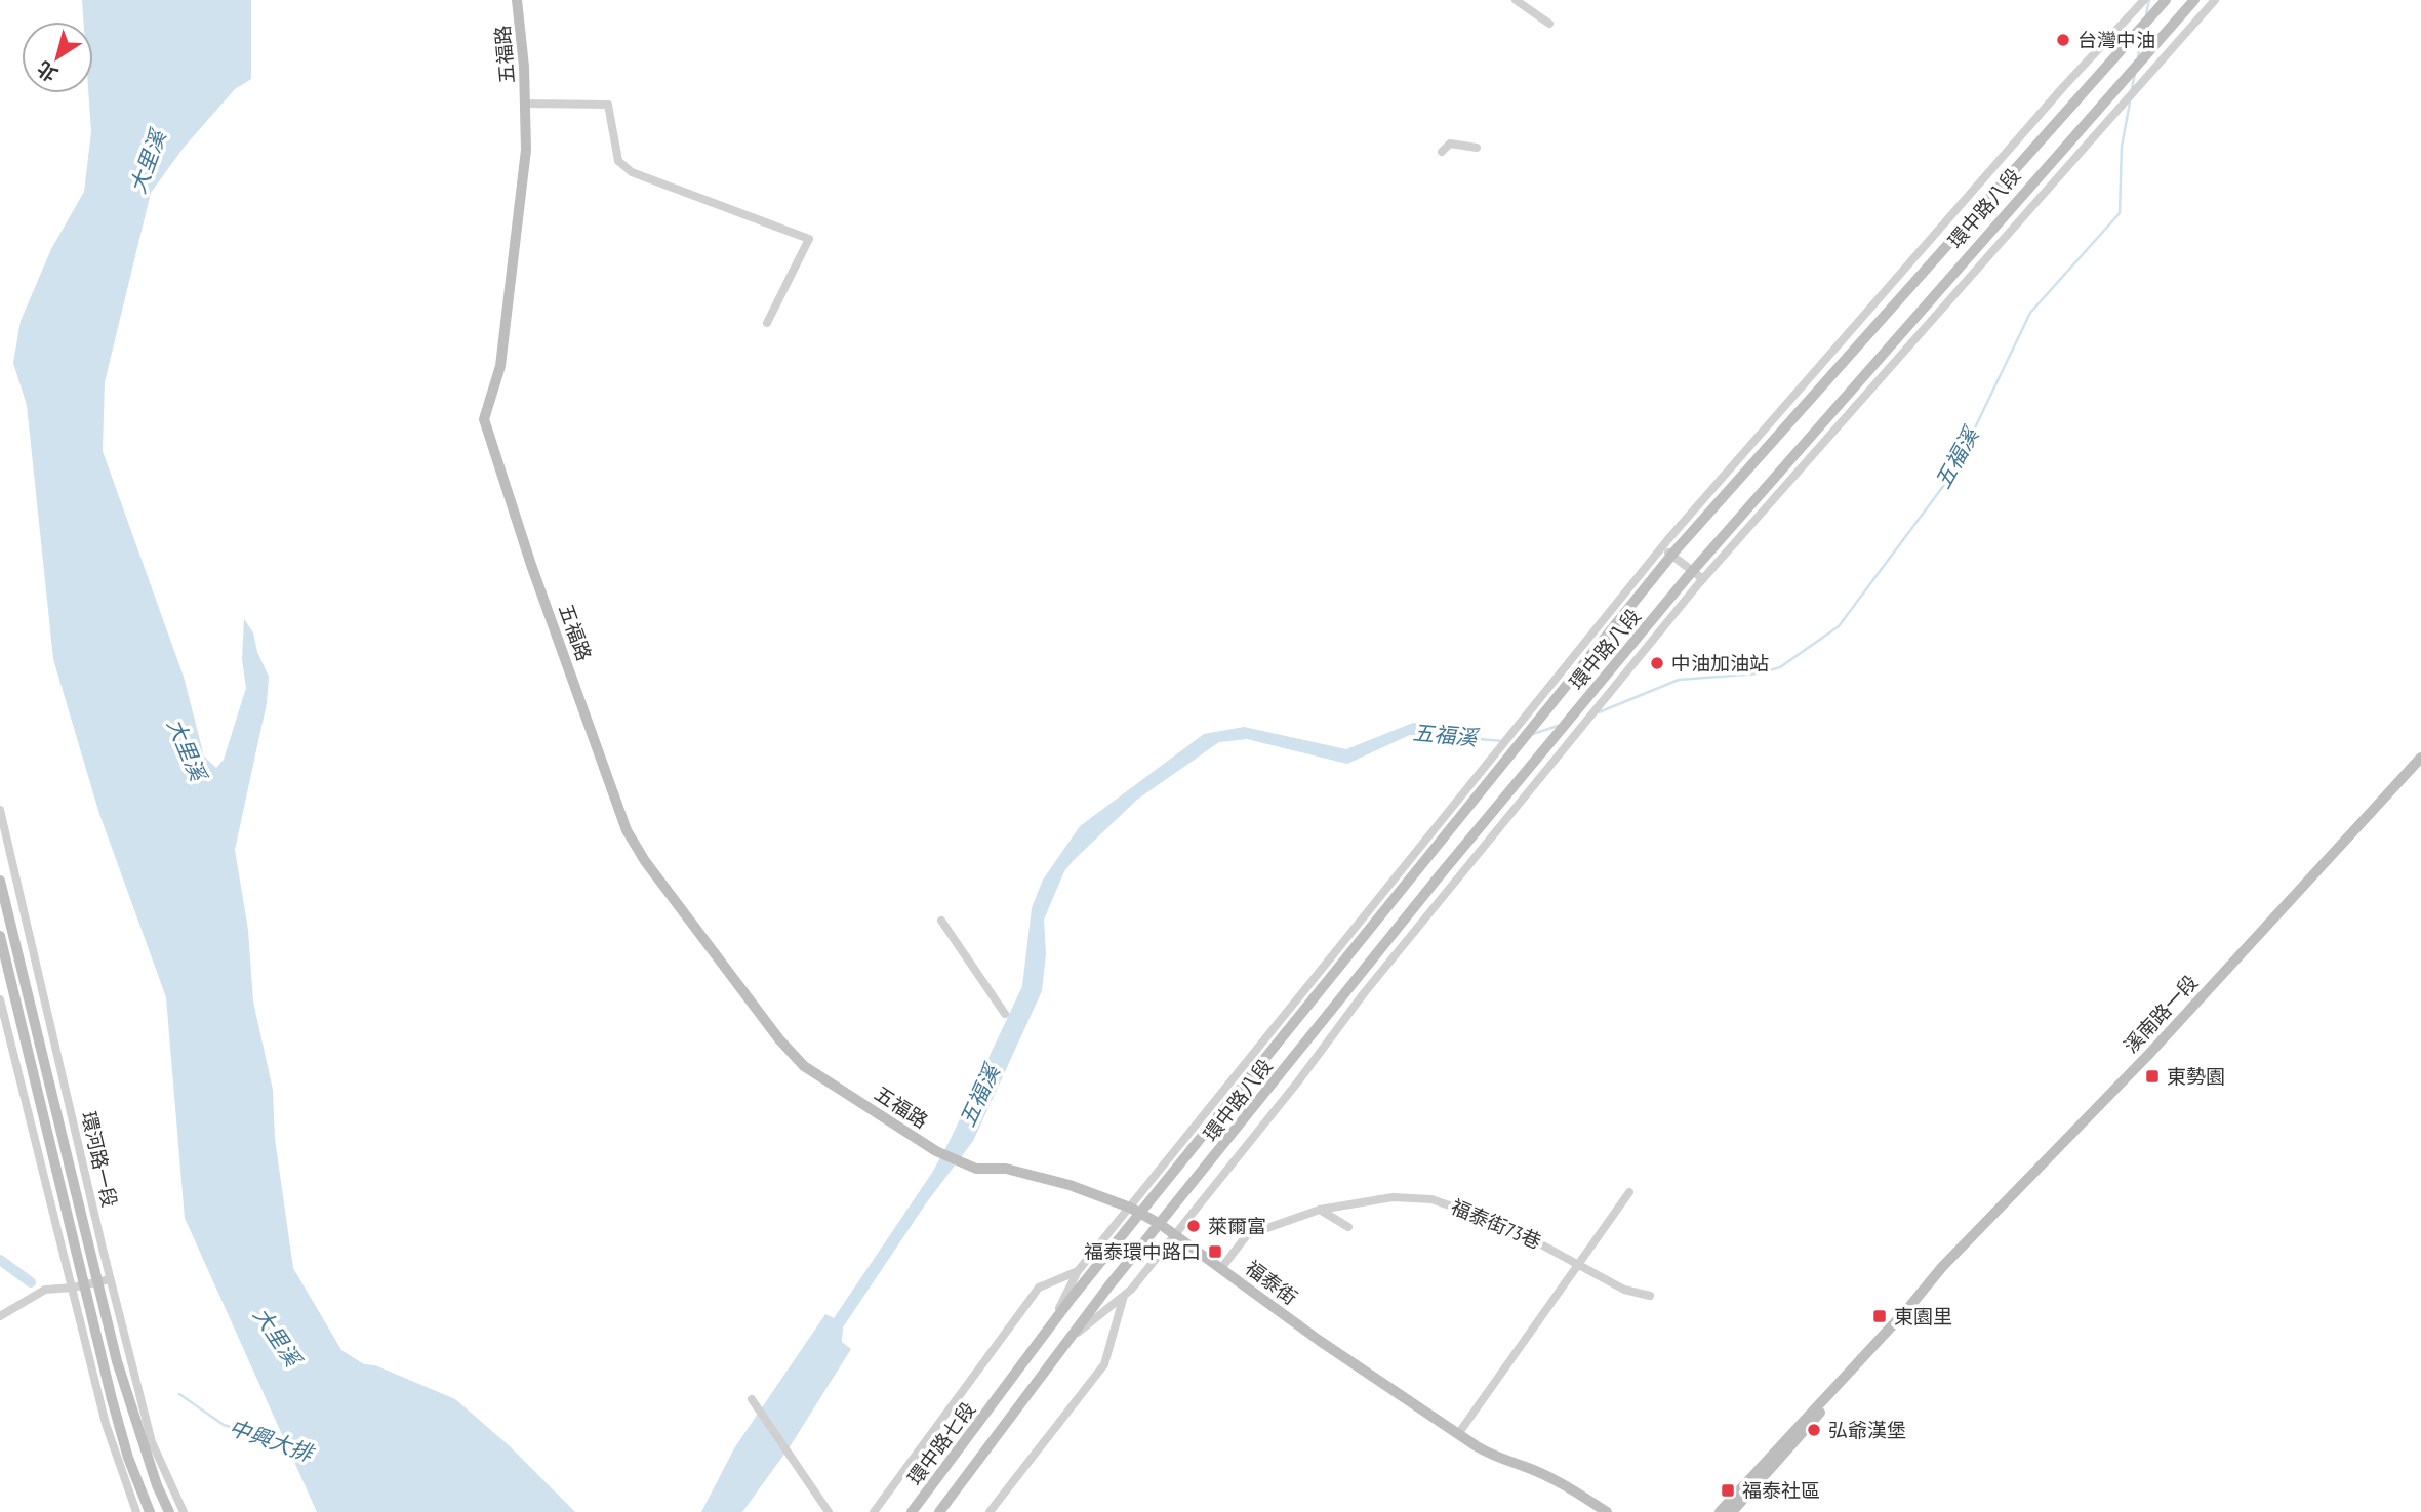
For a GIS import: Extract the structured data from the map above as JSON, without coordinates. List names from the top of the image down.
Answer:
{
  "streets": {
    "street": [
      "五福路",
      "環中路八段",
      "溪南路一段",
      "環河路一段",
      "福泰街73巷",
      "福泰街",
      "環中路七段"
    ]
  },
  "crossings": [
    ["五福路", "福泰街"],
    ["環中路八段", "福泰街"],
    ["環中路八段", "環中路七段"],
    ["福泰街73巷", "福泰街"]
  ],
  "water": ["大里溪", "五福溪", "中興大排"],
  "places": {
    "other": [
      "台灣中油",
      "中油加油站",
      "萊爾富",
      "弘爺漢堡"
    ],
    "transit": [
      "東勢園",
      "福泰環中路口",
      "東園里",
      "福泰社區"
    ]
  },
  "north": "bottom left"
}
